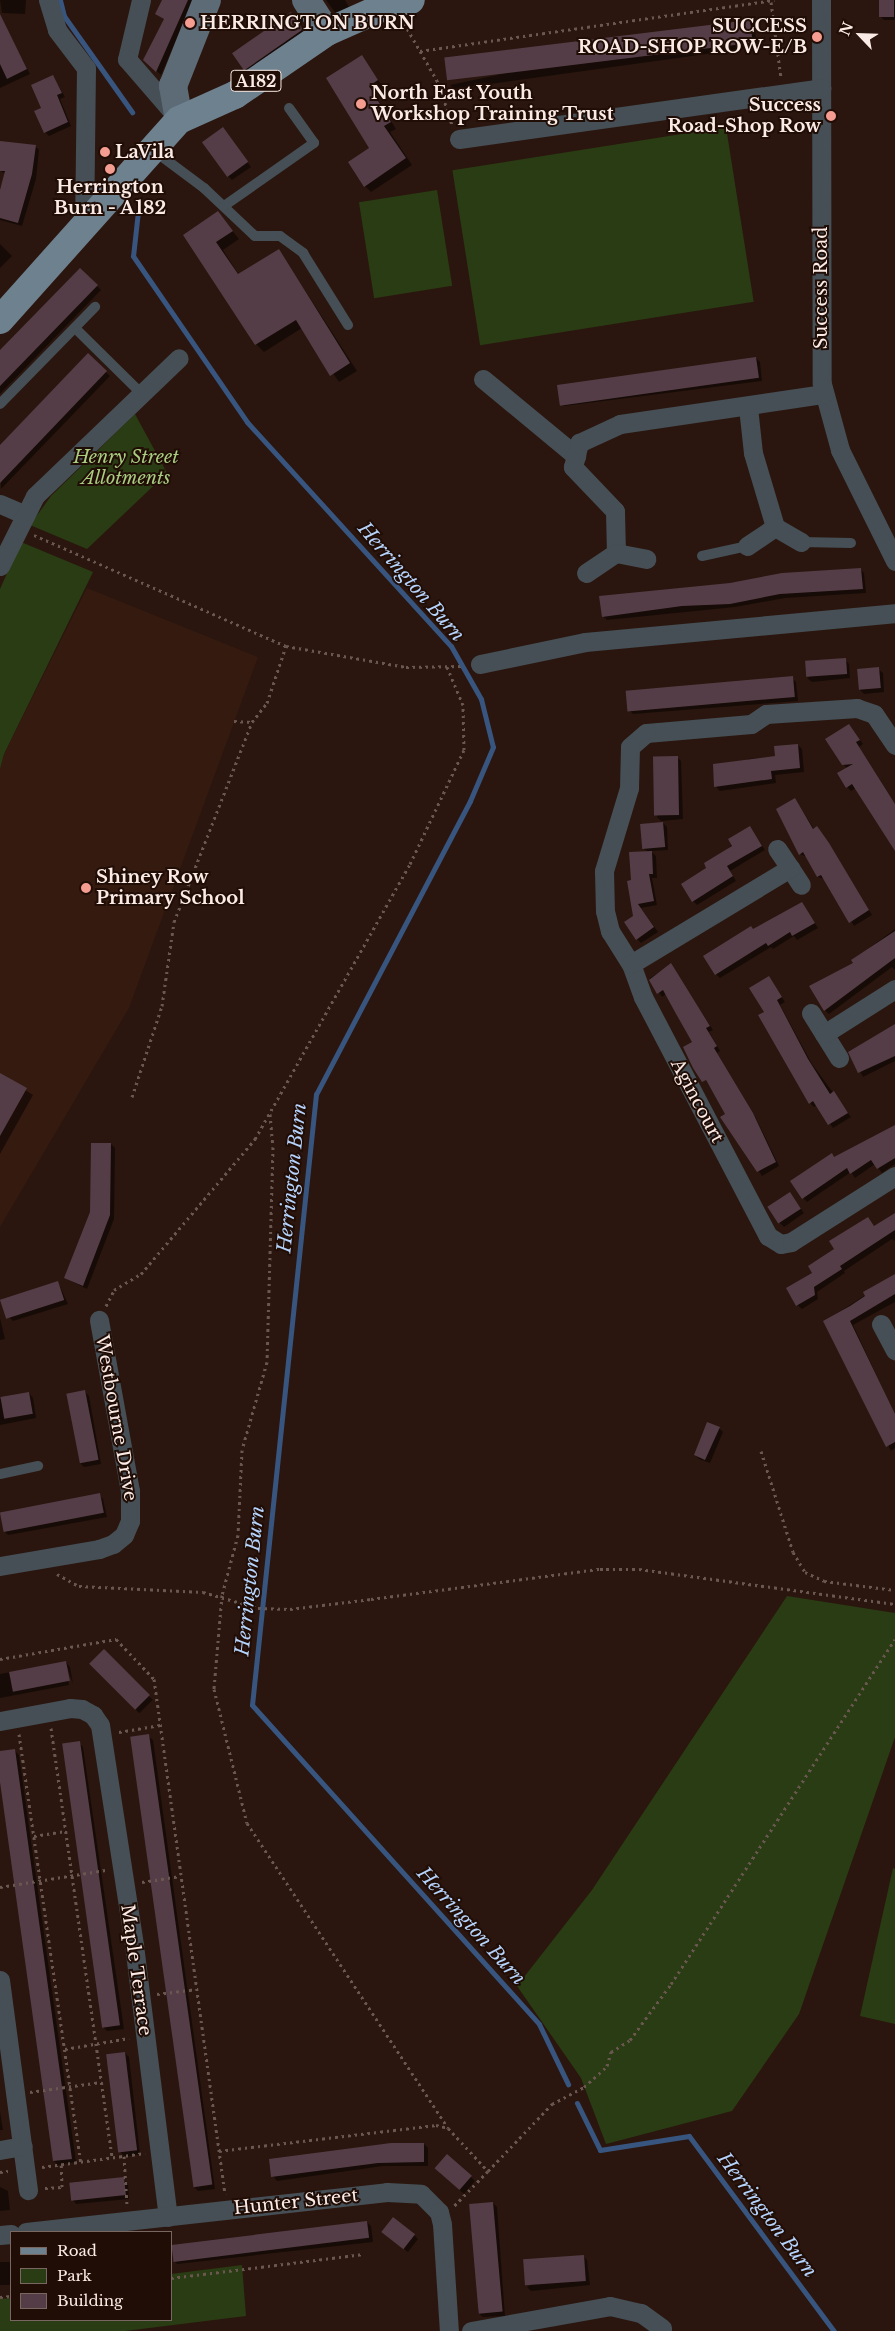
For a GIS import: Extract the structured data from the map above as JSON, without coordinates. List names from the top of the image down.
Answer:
{
  "streets": {
    "main road": ["A182"],
    "street": [
      "Success Road",
      "Agincourt",
      "Westbourne Drive",
      "Maple Terrace",
      "Hunter Street"
    ]
  },
  "crossings": [
    ["Maple Terrace", "Hunter Street"]
  ],
  "water": ["Herrington Burn"],
  "parks": ["Henry Street Allotments"],
  "places": [
    "HERRINGTON BURN",
    "SUCCESS ROAD-SHOP ROW-E/B",
    "North East Youth Workshop Training Trust",
    "Success Road-Shop Row",
    "LaVila",
    "Herrington Burn - A182",
    "Shiney Row Primary School"
  ],
  "legend": ["Road", "Park", "Building"],
  "north": "top left"
}
